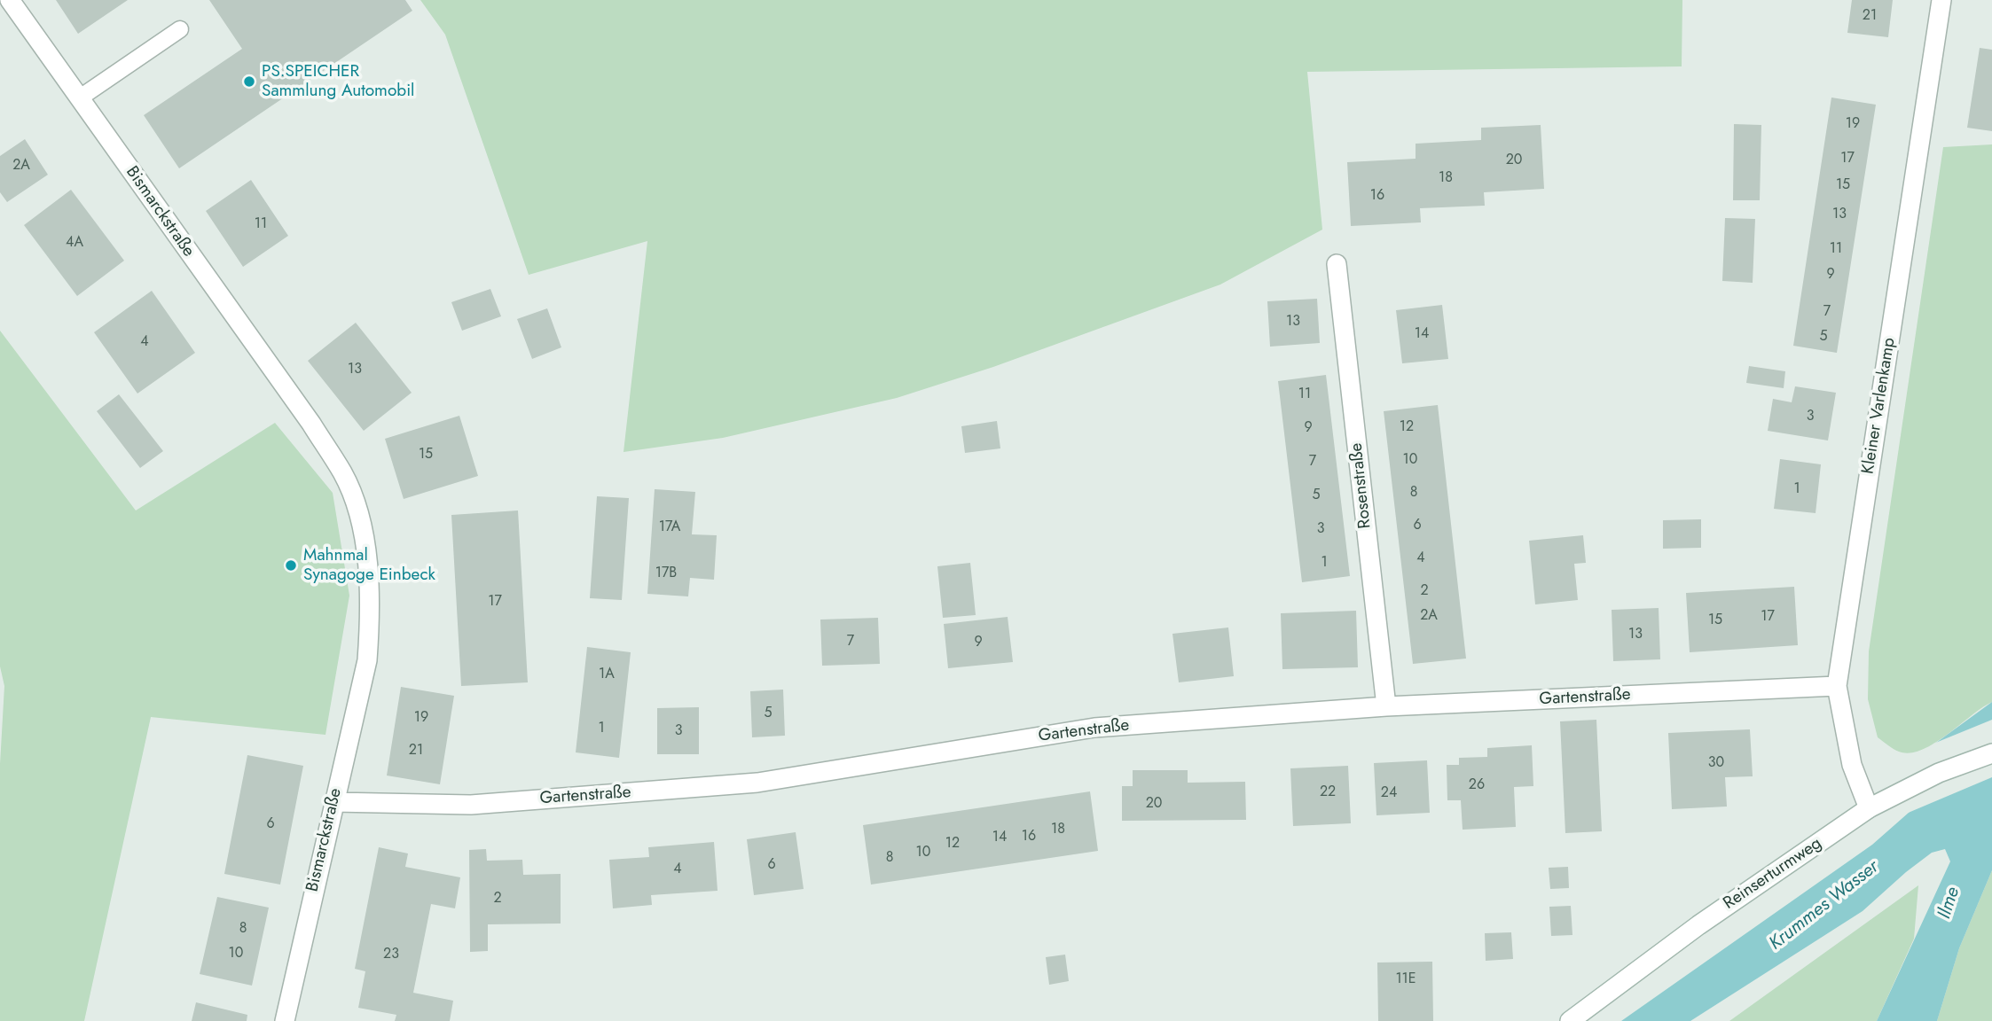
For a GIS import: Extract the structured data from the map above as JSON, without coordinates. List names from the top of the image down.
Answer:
{
  "streets": {
    "street": [
      "Bismarckstraße",
      "Kleiner Varlenkamp",
      "Rosenstraße",
      "Gartenstraße",
      "Reinserturmweg"
    ]
  },
  "crossings": [
    ["Bismarckstraße", "Gartenstraße"],
    ["Kleiner Varlenkamp", "Gartenstraße"],
    ["Kleiner Varlenkamp", "Reinserturmweg"],
    ["Rosenstraße", "Gartenstraße"]
  ],
  "water": ["Ilme", "Krummes Wasser"],
  "places": ["PS.SPEICHER Sammlung Automobil", "Mahnmal Synagoge Einbeck"],
  "house_numbers": [
    "21",
    "19",
    "17",
    "20",
    "2A",
    "18",
    "15",
    "16",
    "13",
    "11",
    "4A",
    "11",
    "9",
    "7",
    "13",
    "14",
    "5",
    "4",
    "13",
    "11",
    "3",
    "12",
    "9",
    "15",
    "10",
    "7",
    "1",
    "8",
    "5",
    "6",
    "17A",
    "3",
    "4",
    "1",
    "17B",
    "2",
    "17",
    "2A",
    "17",
    "15",
    "13",
    "7",
    "9",
    "1A",
    "5",
    "19",
    "1",
    "3",
    "21",
    "30",
    "26",
    "22",
    "24",
    "20",
    "6",
    "18",
    "16",
    "14",
    "12",
    "10",
    "8",
    "6",
    "4",
    "2",
    "8",
    "10",
    "23",
    "11E"
  ]
}
